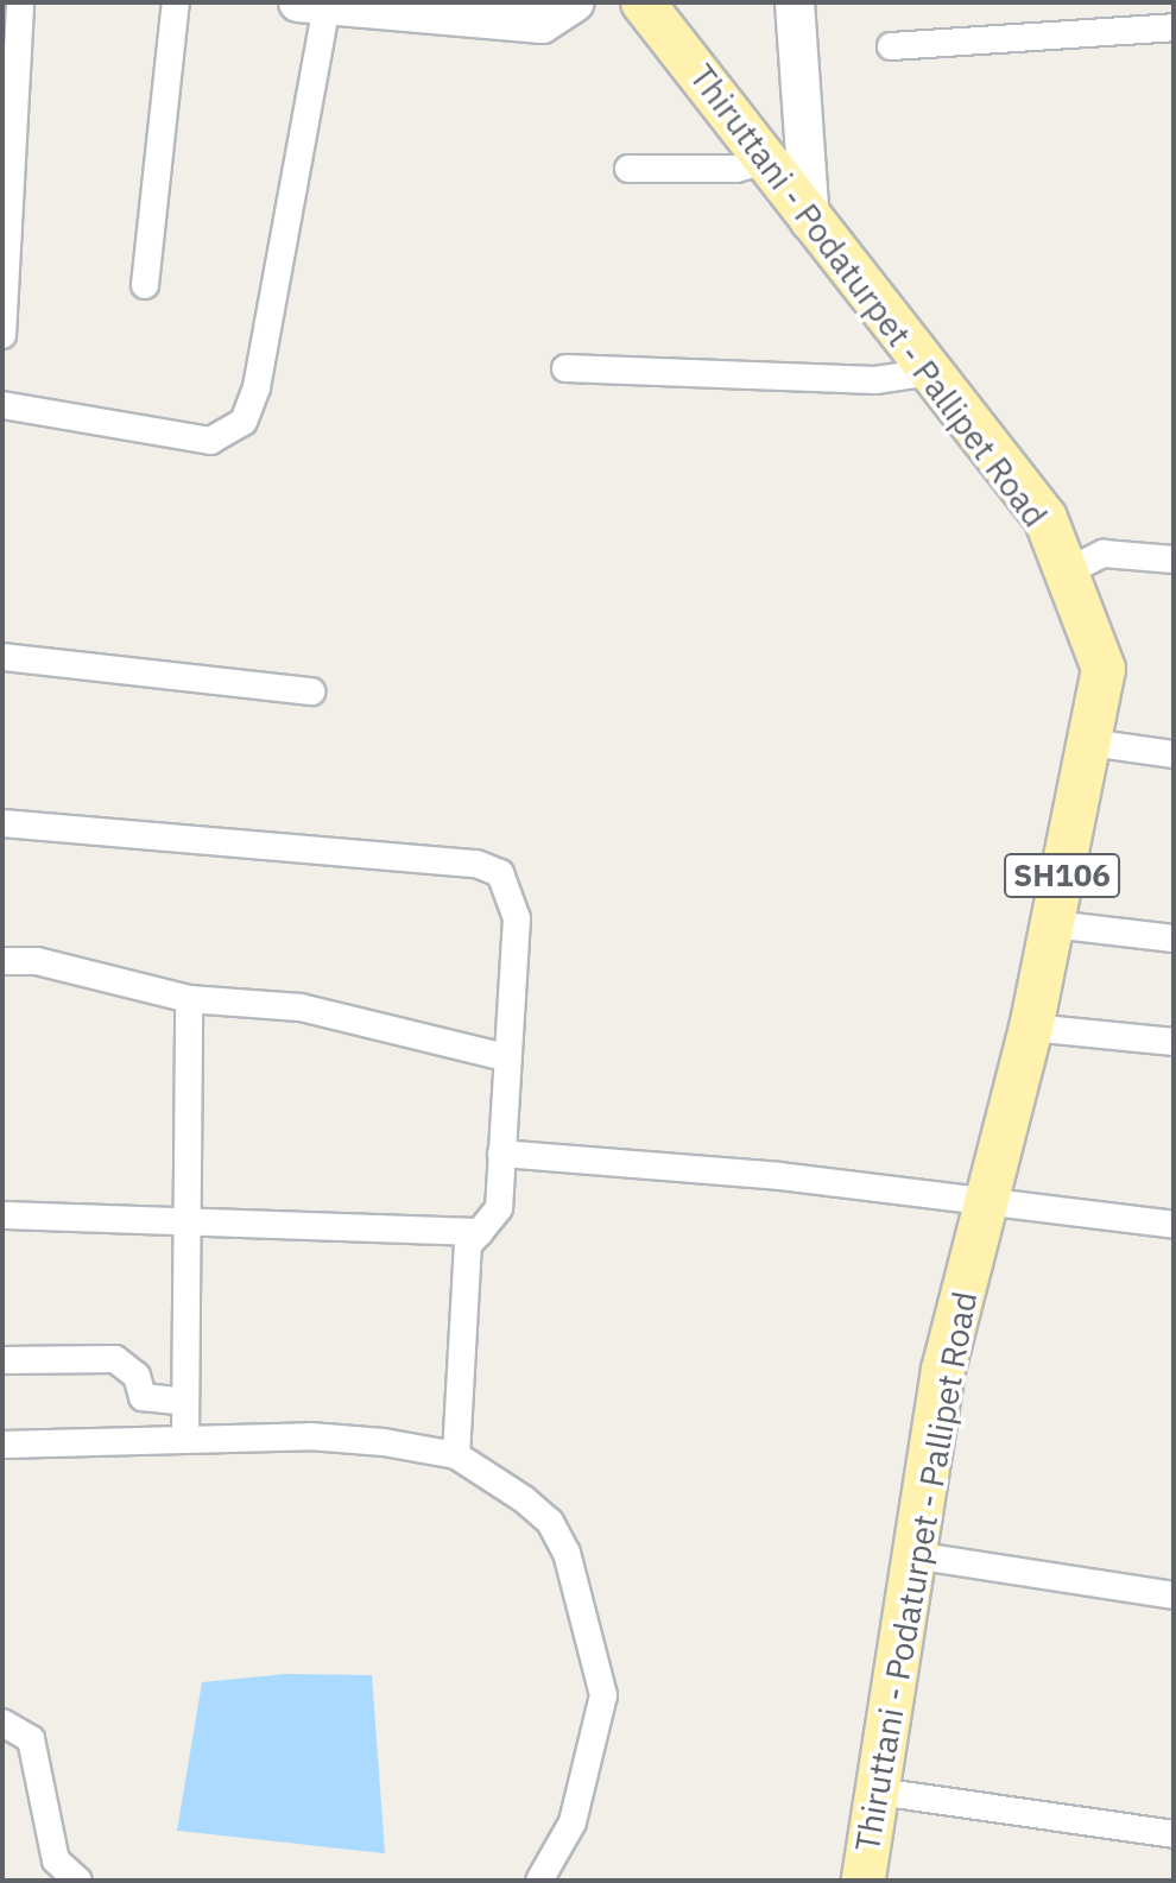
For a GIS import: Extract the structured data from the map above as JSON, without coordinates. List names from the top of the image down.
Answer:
{
  "streets": {
    "main road": ["Thiruttani - Podaturpet - Pallipet Road", "SH106"]
  }
}
